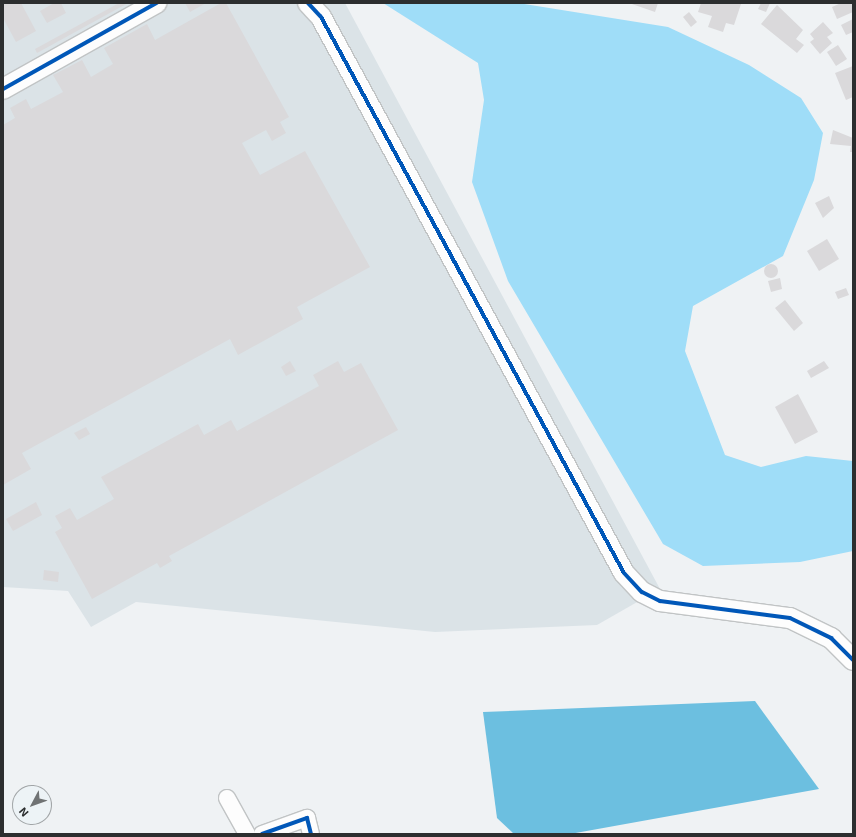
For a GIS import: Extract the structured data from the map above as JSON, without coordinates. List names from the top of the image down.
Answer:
{
  "north": "bottom left"
}
